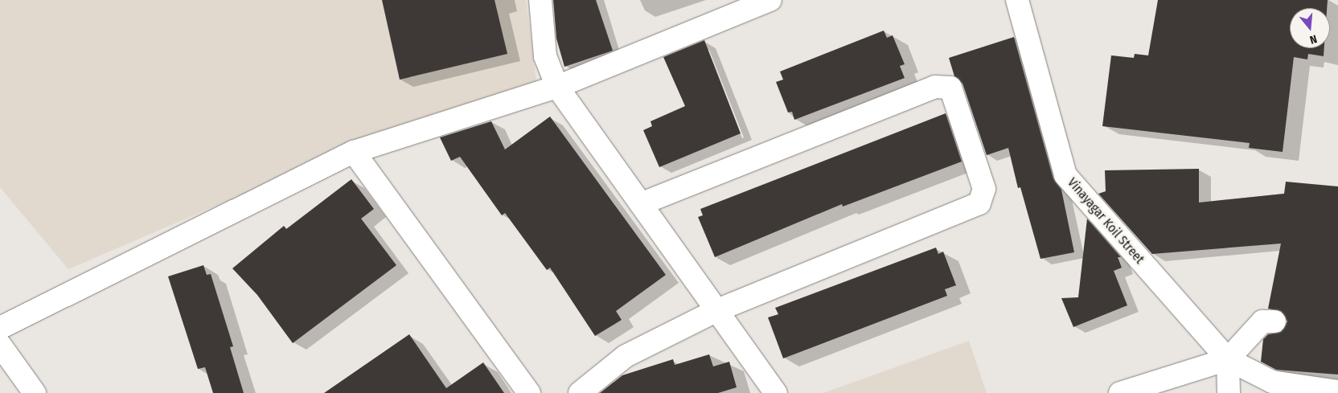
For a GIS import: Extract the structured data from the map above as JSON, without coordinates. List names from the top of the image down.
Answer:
{
  "streets": {
    "street": ["Vinayagar Koil Street"]
  },
  "north": "bottom"
}
